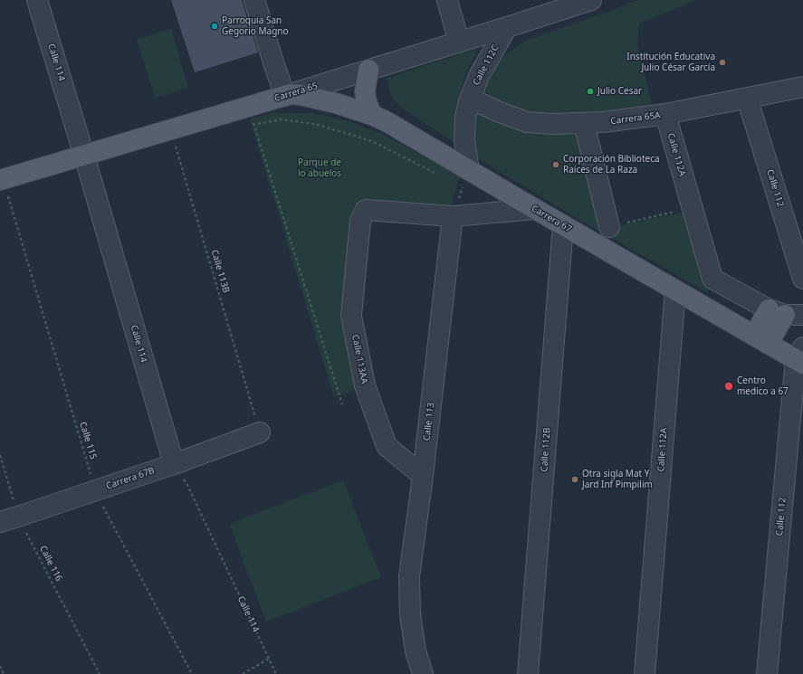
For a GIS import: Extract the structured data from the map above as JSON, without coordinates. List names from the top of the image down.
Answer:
{
  "streets": {
    "main road": ["Carrera 65", "Carrera 67"],
    "street": [
      "Calle 114",
      "Calle 112C",
      "Carrera 65A",
      "Calle 112A",
      "Calle 112",
      "Calle 113AA",
      "Calle 113",
      "Calle 112B",
      "Carrera 67B"
    ],
    "path": ["Calle 113B", "Calle 115", "Calle 116"]
  },
  "crossings": [
    ["Calle 114", "Carrera 65"],
    ["Calle 114", "Carrera 67B"],
    ["Calle 112C", "Carrera 65"],
    ["Calle 112C", "Carrera 65A"],
    ["Calle 112C", "Carrera 67"],
    ["Carrera 65", "Carrera 67"],
    ["Carrera 65", "Calle 113B"],
    ["Carrera 65", "Calle 115"],
    ["Carrera 65A", "Calle 112A"],
    ["Carrera 65A", "Calle 112"],
    ["Calle 112A", "Carrera 67"],
    ["Calle 112", "Carrera 67"],
    ["Carrera 67", "Calle 112B"],
    ["Calle 113B", "Carrera 67B"],
    ["Calle 113AA", "Calle 113"],
    ["Calle 115", "Carrera 67B"],
    ["Carrera 67B", "Calle 116"]
  ],
  "parks": ["Parque de lo abuelos"],
  "places": [
    "Parroquia San Gegorio Magno",
    "Institución Educativa Julio César García",
    "Julio Cesar",
    "Corporación Biblioteca Raíces de La Raza",
    "Centro medico a 67",
    "Otra sigla Mat Y Jard Inf Pimpilim"
  ]
}
